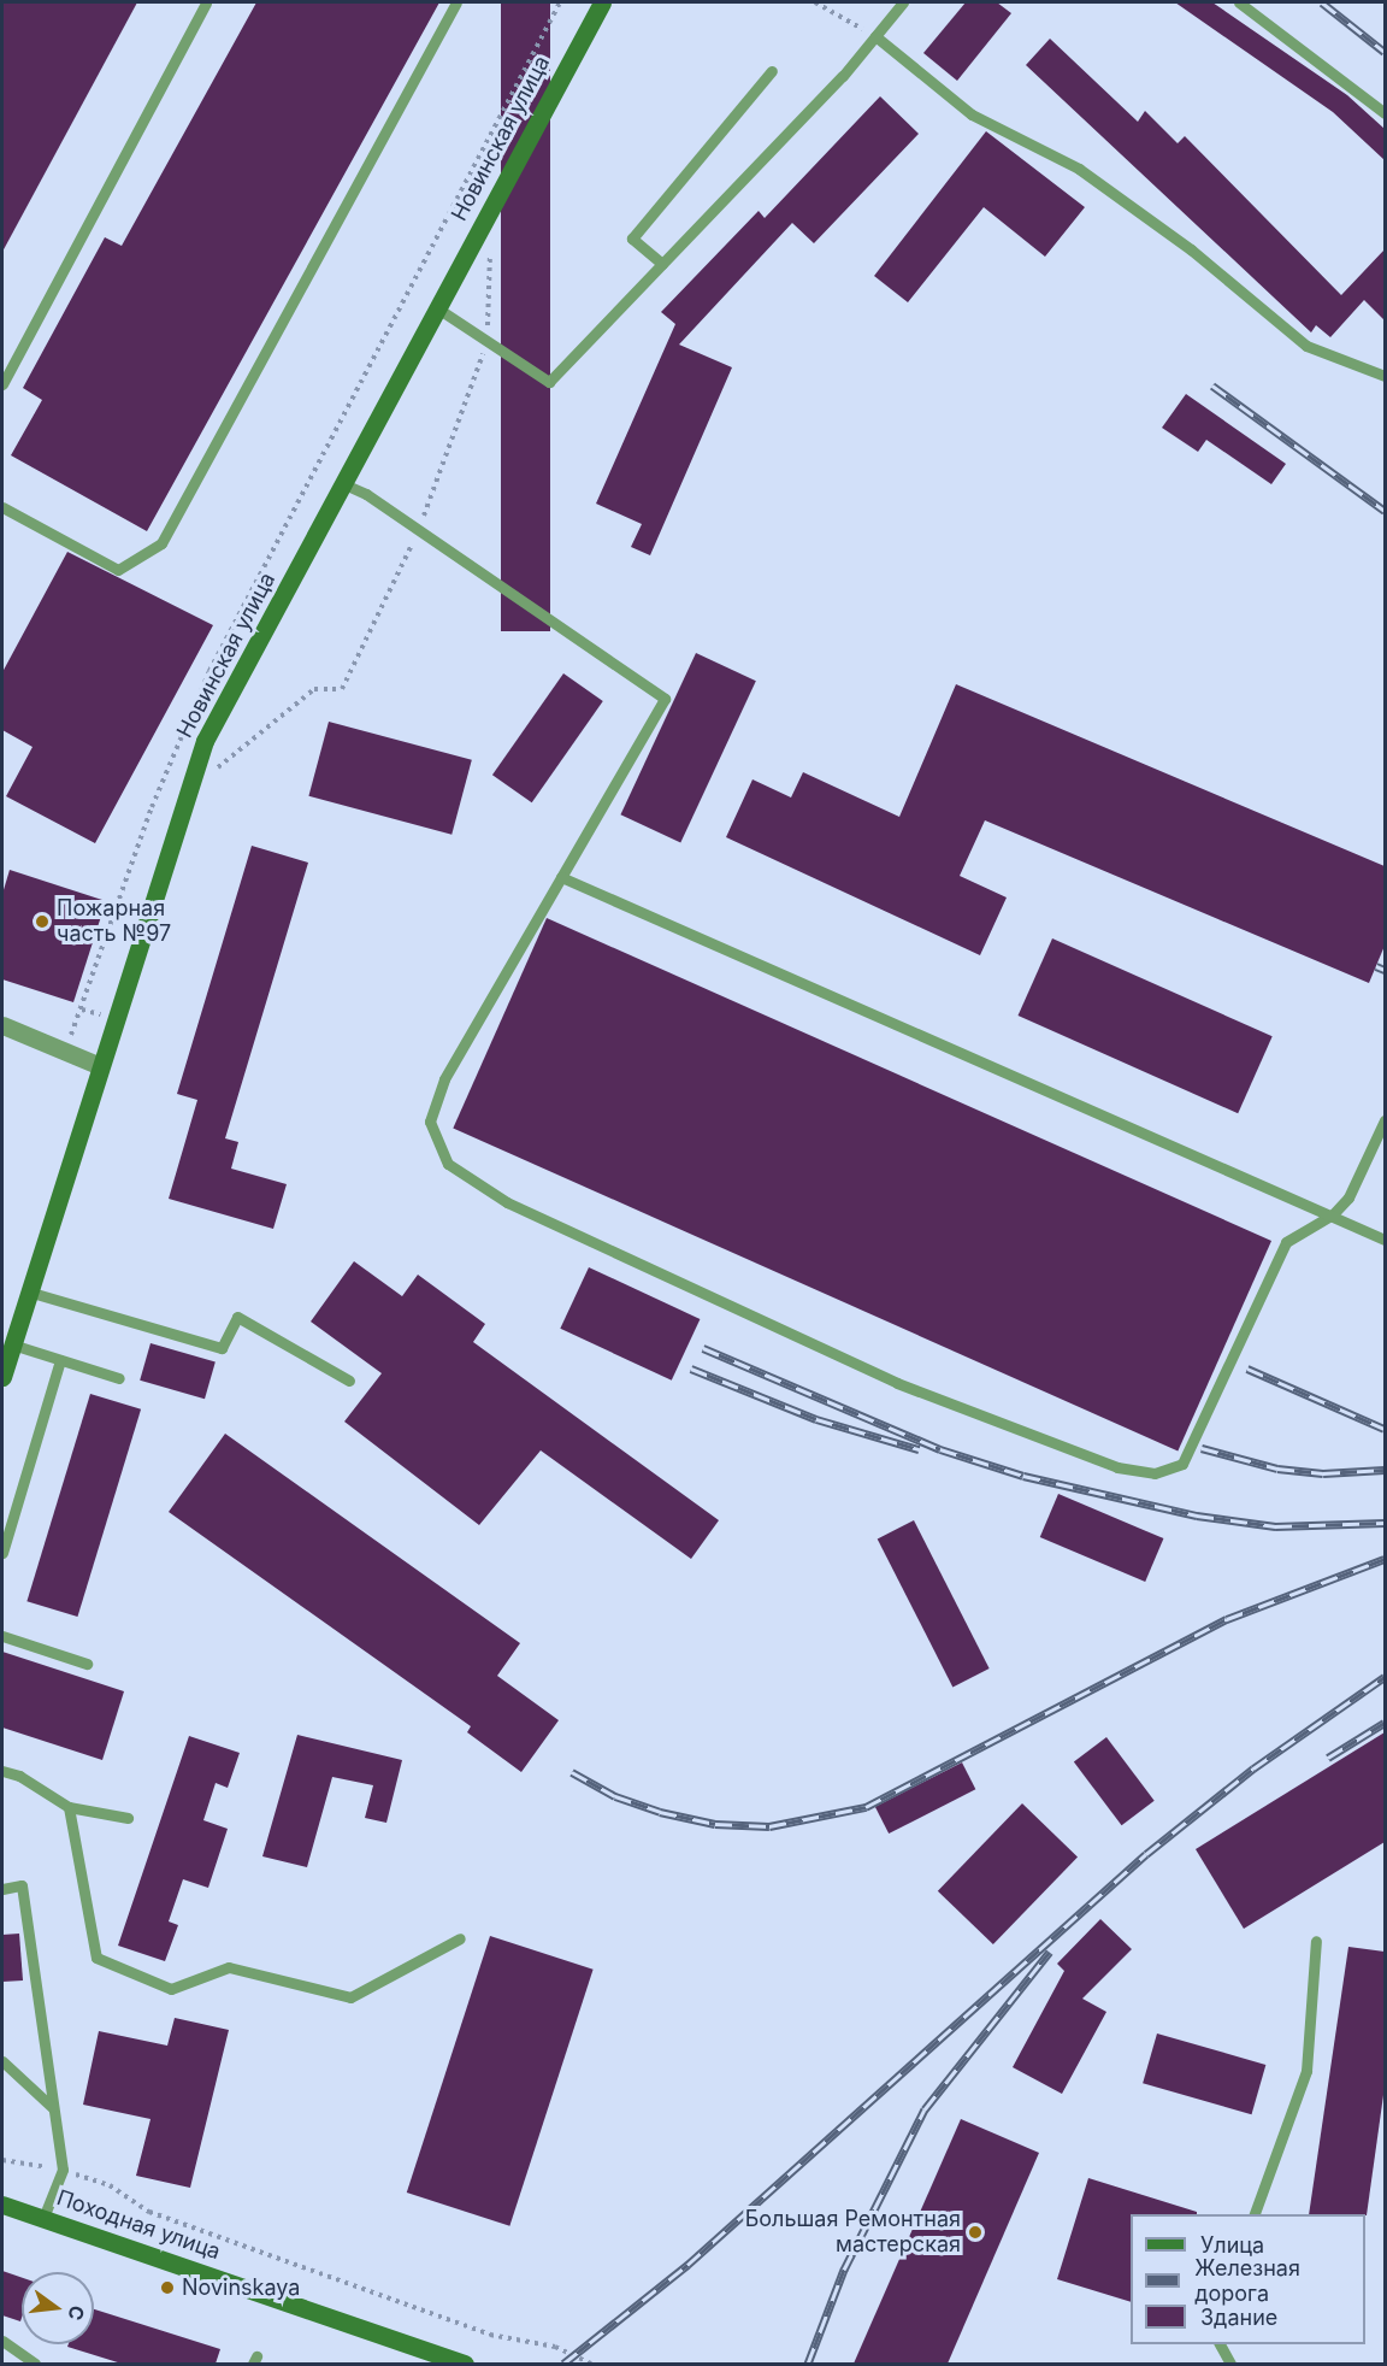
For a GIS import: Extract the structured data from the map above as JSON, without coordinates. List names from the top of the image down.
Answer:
{
  "streets": {
    "main road": ["Новинская улица", "Походная улица"]
  },
  "places": ["Пожарная часть №97", "Большая Ремонтная мастерская", "Novinskaya"],
  "legend": ["Улица", "Железная дорога", "Здание"],
  "north": "right"
}
